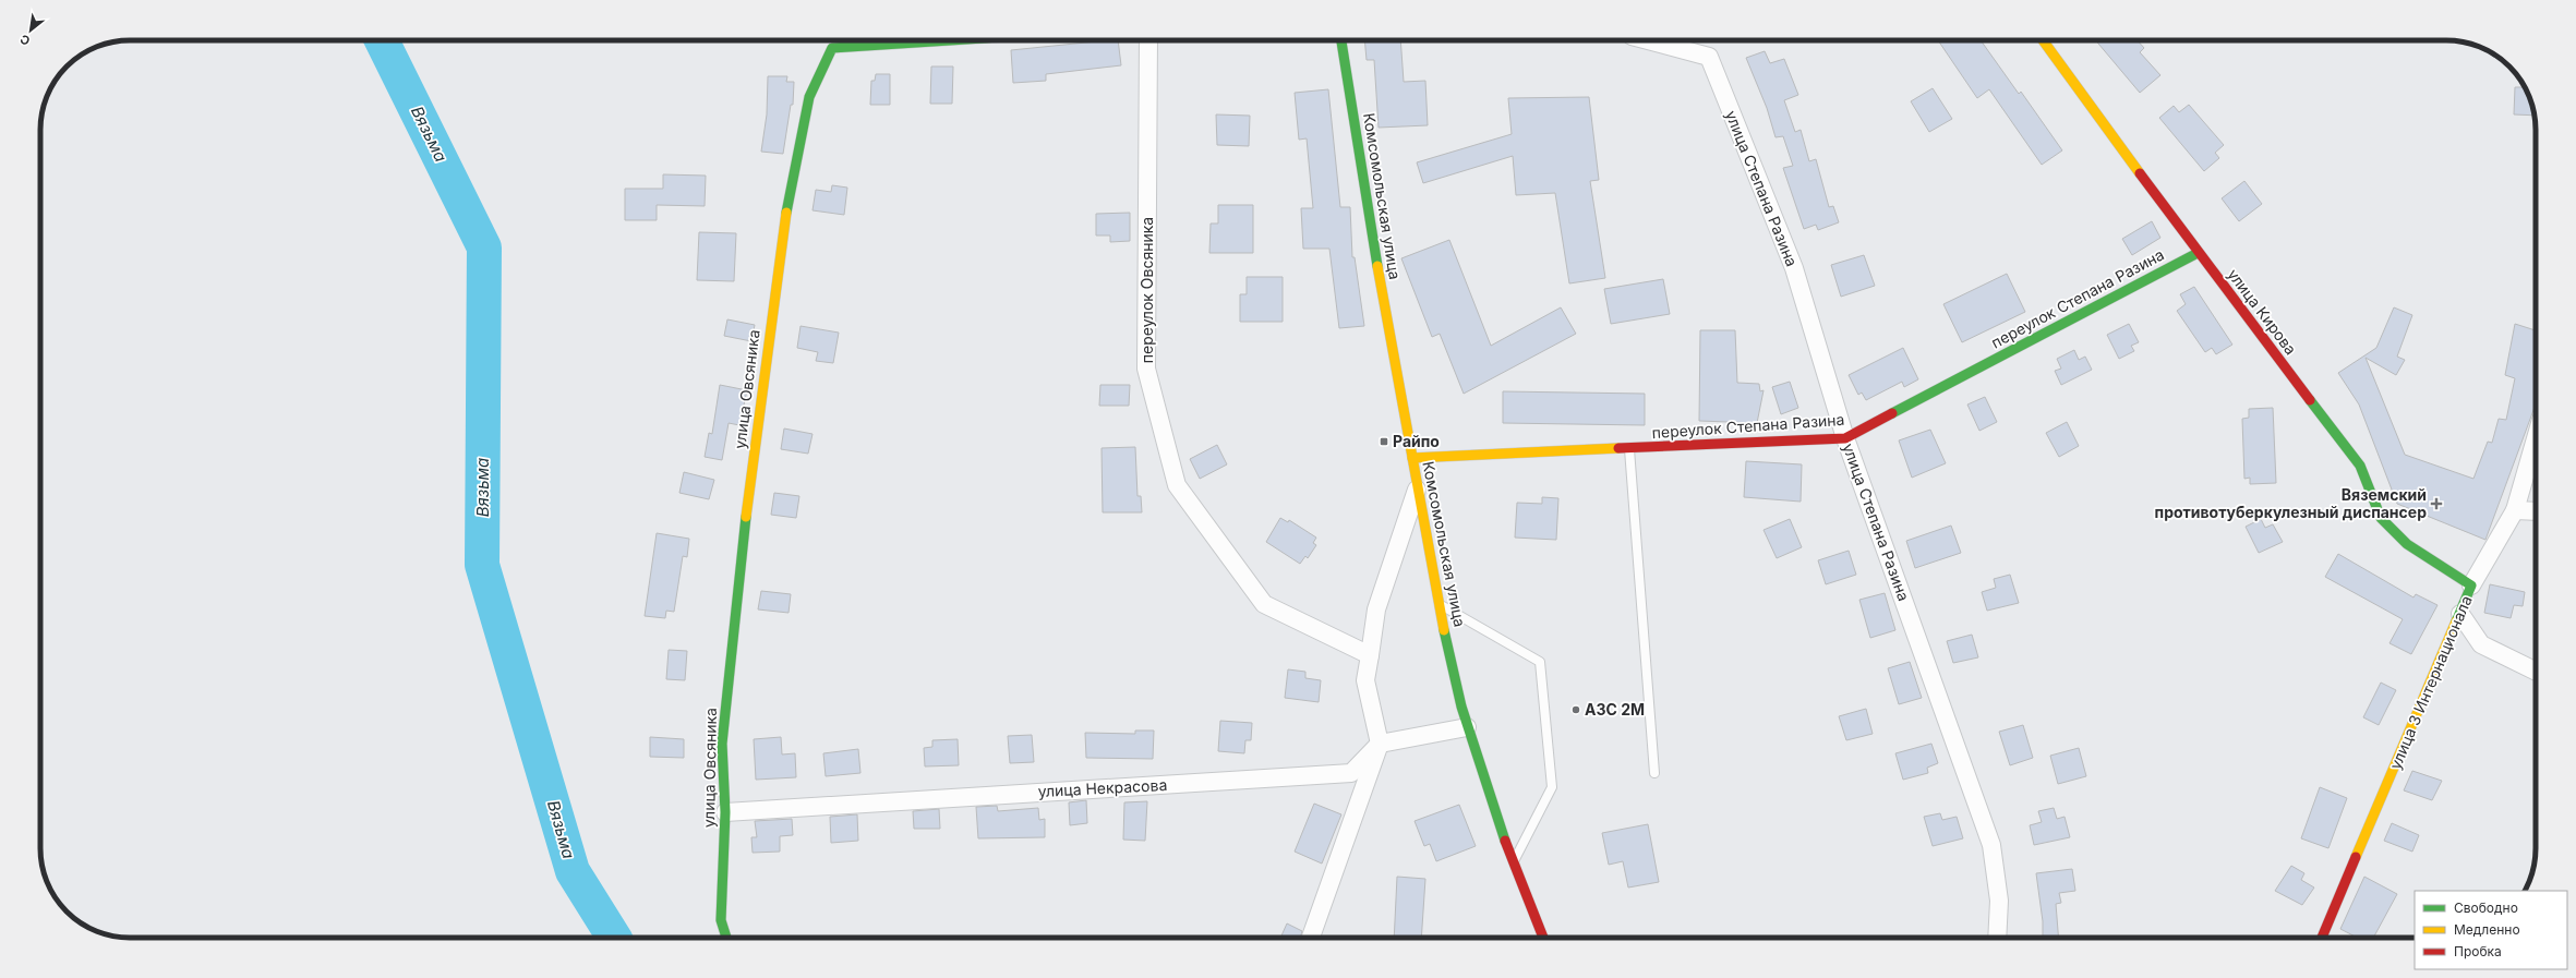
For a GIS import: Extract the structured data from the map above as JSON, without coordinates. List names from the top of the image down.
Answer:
{
  "streets": {
    "street": [
      "улица Степана Разина",
      "Комсомольская улица",
      "переулок Овсяника",
      "переулок Степана Разина",
      "улица Кирова",
      "улица Овсяника",
      "улица 3 Интернационала",
      "улица Некрасова"
    ]
  },
  "crossings": [
    ["улица Степана Разина", "переулок Степана Разина"],
    ["Комсомольская улица", "переулок Степана Разина"],
    ["переулок Степана Разина", "улица Кирова"],
    ["улица Кирова", "улица 3 Интернационала"],
    ["улица Овсяника", "улица Некрасова"]
  ],
  "water": ["Вязьма"],
  "places": {
    "transit": ["Райпо"],
    "health": ["Вяземский противотуберкулезный диспансер"],
    "other": ["АЗС 2М"]
  },
  "legend": ["Свободно", "Медленно", "Пробка"],
  "north": "bottom left"
}
